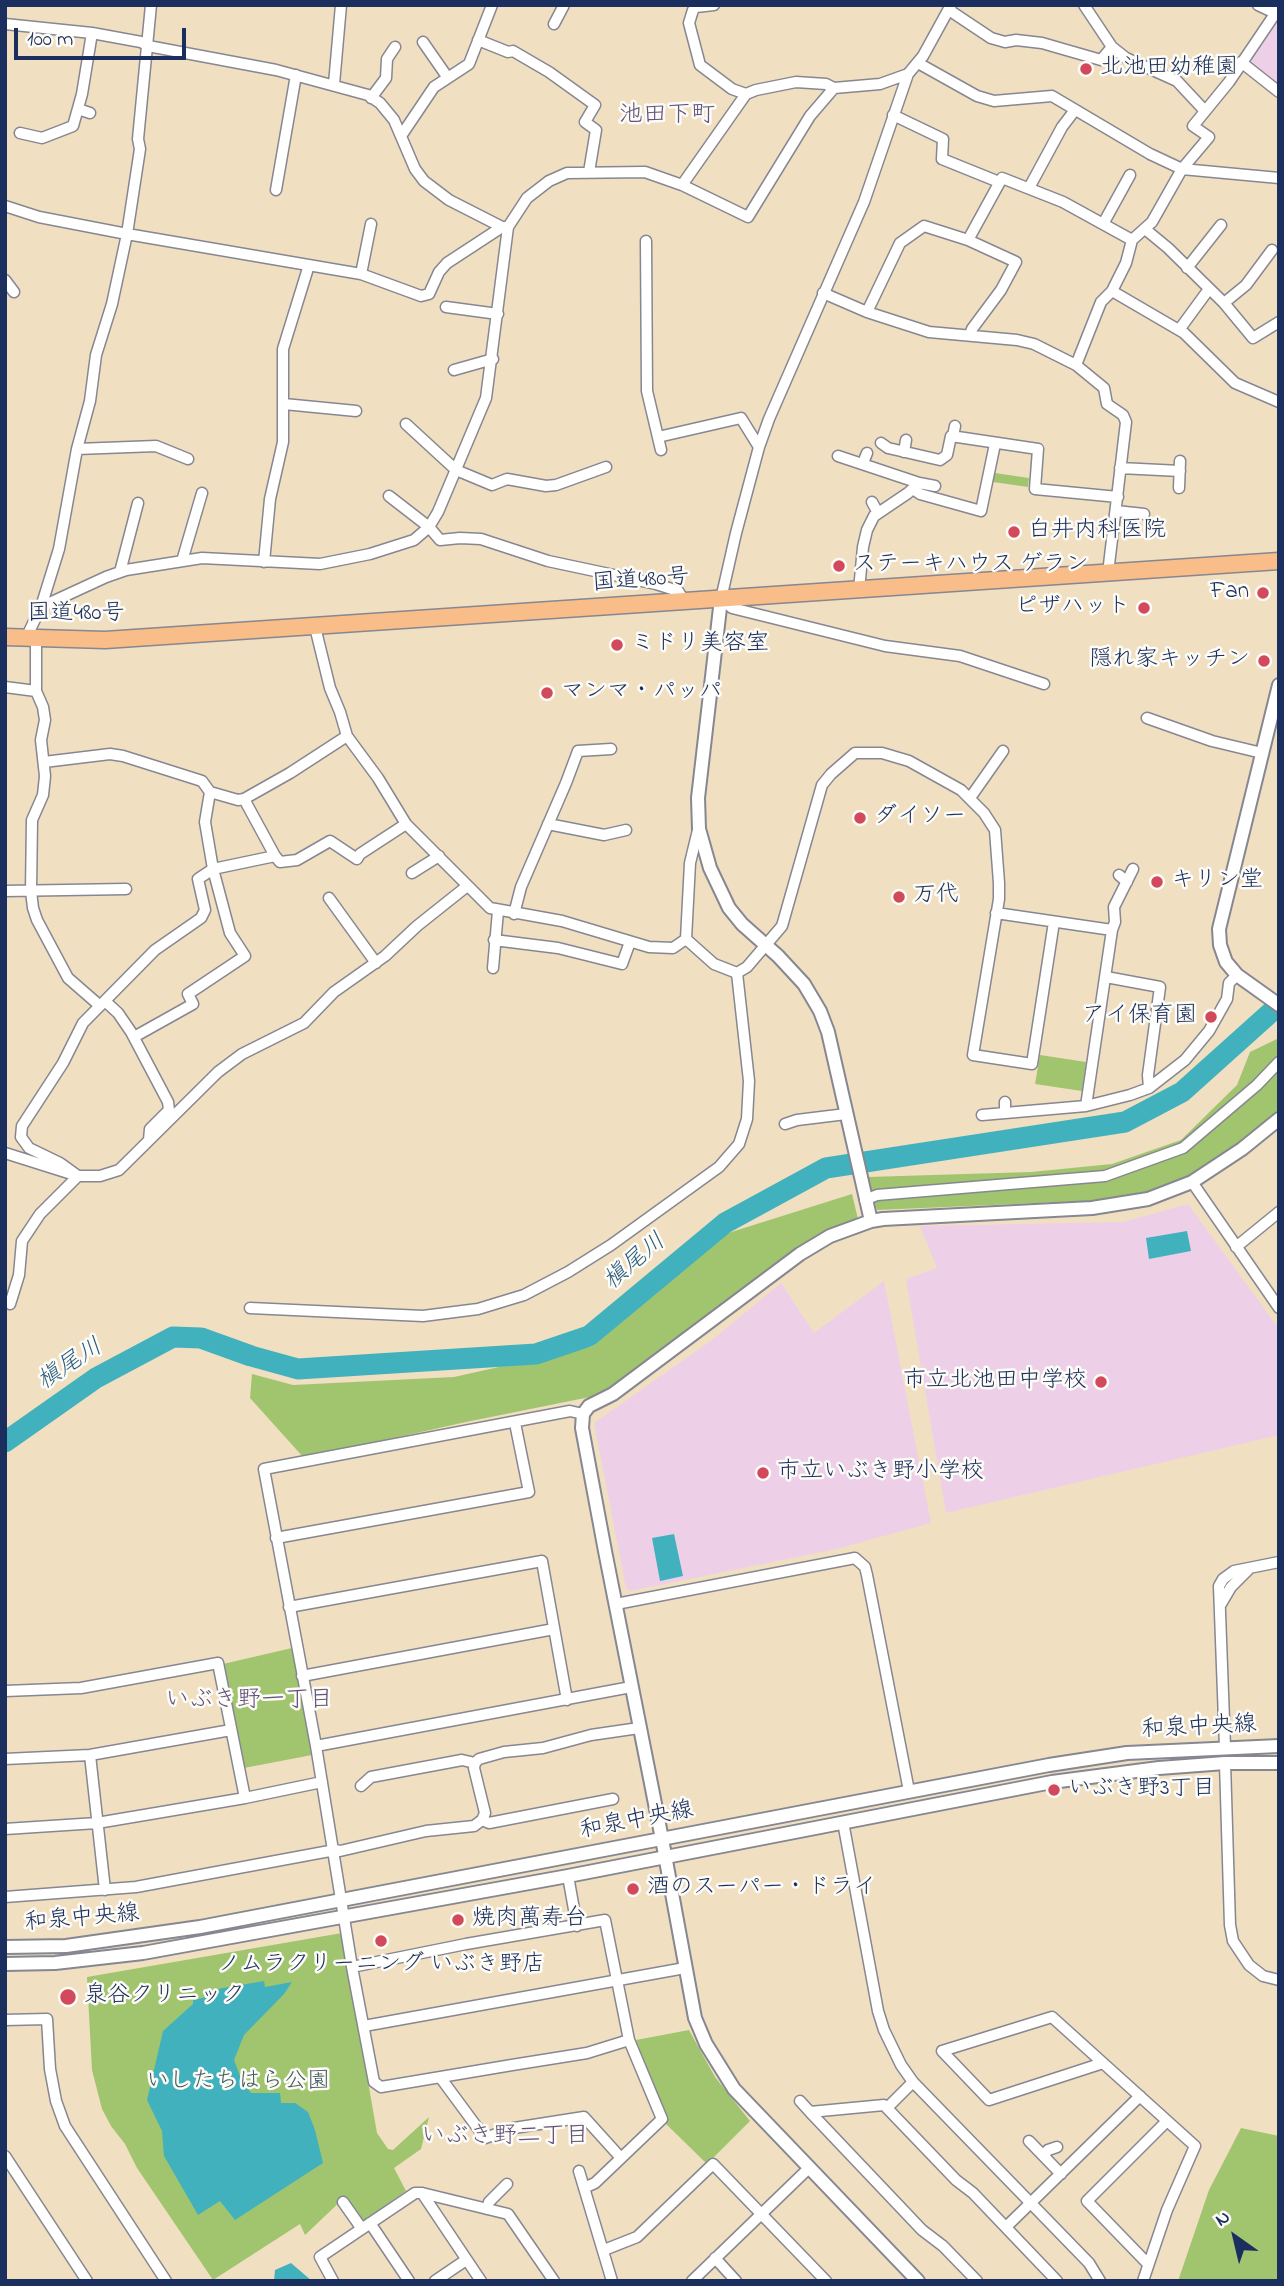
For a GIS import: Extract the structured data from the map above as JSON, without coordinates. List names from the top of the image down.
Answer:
{
  "streets": {
    "highway": ["国道480号"],
    "street": ["和泉中央線"]
  },
  "districts": ["池田下町", "いぶき野一丁目", "いぶき野二丁目"],
  "water": ["槇尾川"],
  "parks": ["いしたちはら公園"],
  "places": [
    "北池田幼稚園",
    "白井内科医院",
    "ステーキハウス ゲラン",
    "Fan",
    "ピザハット",
    "ミドリ美容室",
    "隠れ家キッチン",
    "マンマ・パッパ",
    "ダイソー",
    "キリン堂",
    "万代",
    "アイ保育園",
    "市立北池田中学校",
    "市立いぶき野小学校",
    "いぶき野3丁目",
    "酒のスーパー・ドライ",
    "焼肉萬寿台",
    "ノムラクリーニング いぶき野店",
    "泉谷クリニック"
  ],
  "scale_bar": "100 m",
  "north": "top left"
}
